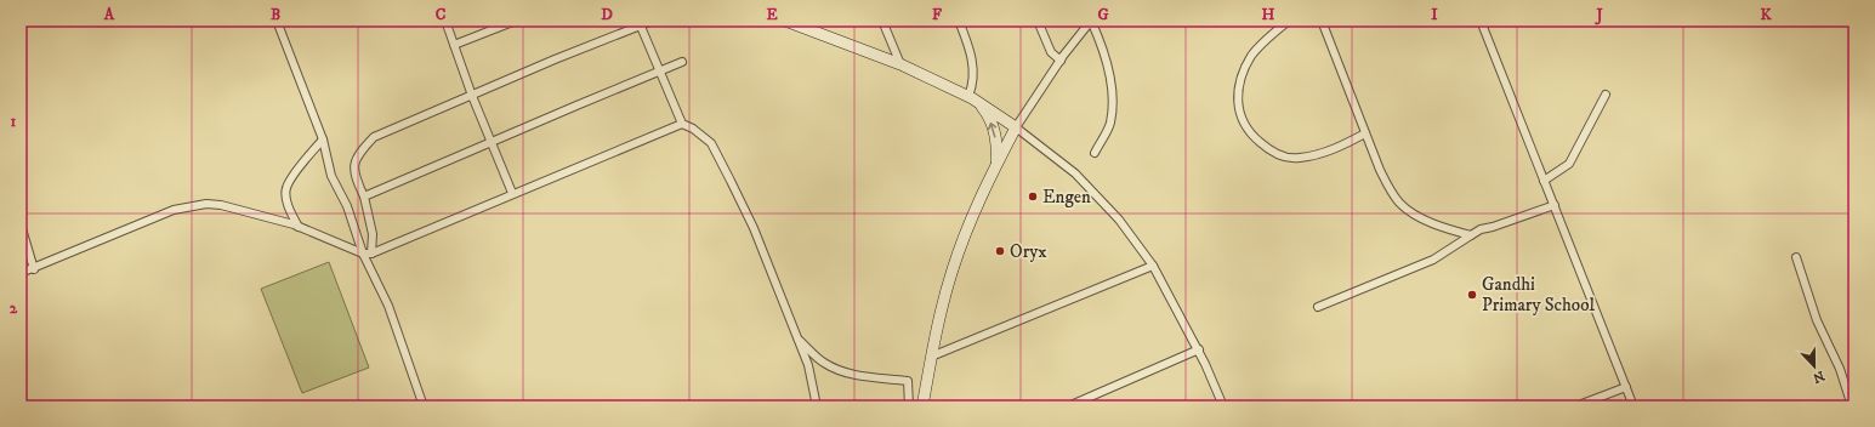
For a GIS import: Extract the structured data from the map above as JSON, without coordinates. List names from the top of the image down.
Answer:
{
  "places": ["Engen", "Oryx", "Gandhi Primary School"],
  "north": "bottom",
  "grid": {
    "columns": [
      "A",
      "B",
      "C",
      "D",
      "E",
      "F",
      "G",
      "H",
      "I",
      "J",
      "K"
    ],
    "rows": ["1", "2"]
  }
}
